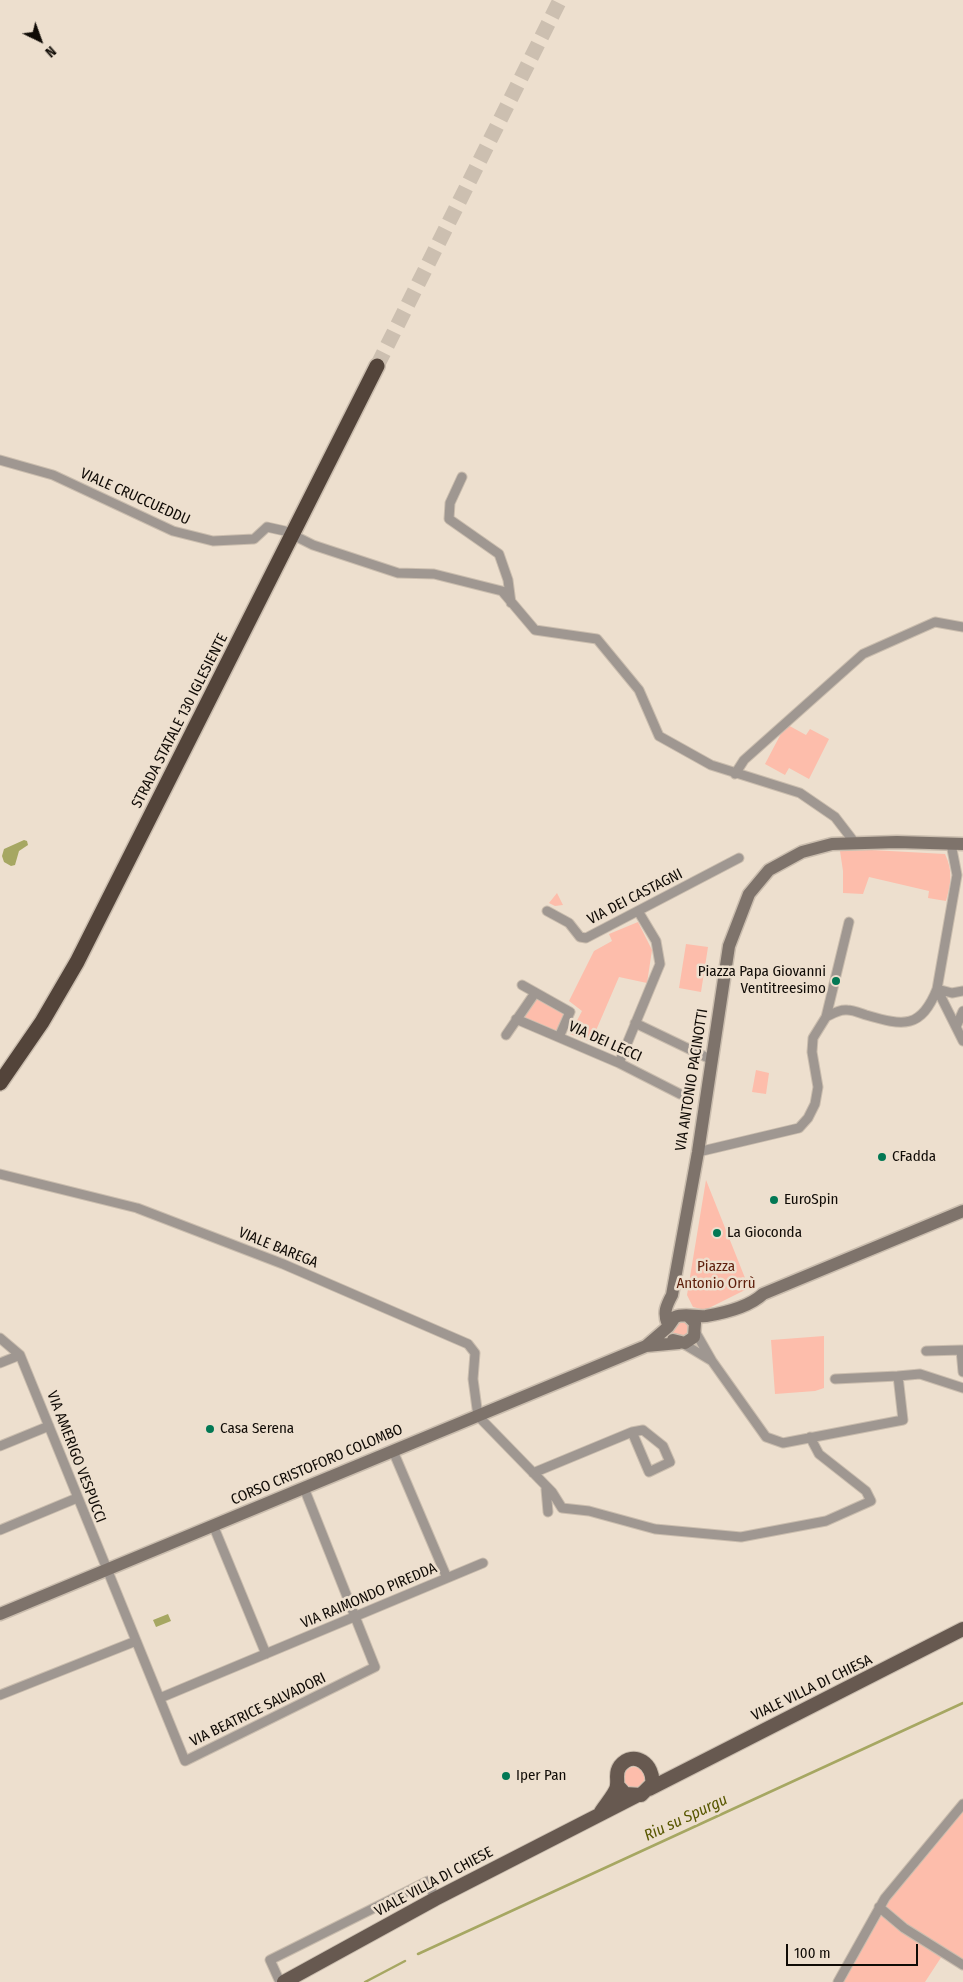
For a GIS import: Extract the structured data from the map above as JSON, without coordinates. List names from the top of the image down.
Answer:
{
  "streets": {
    "highway": ["STRADA STATALE 130 IGLESIENTE"],
    "main road": ["VIALE VILLA DI CHIESA", "VIALE VILLA DI CHIESE"],
    "street": [
      "VIALE CRUCCUEDDU",
      "VIA DEI CASTAGNI",
      "VIA DEI LECCI",
      "VIA ANTONIO PACINOTTI",
      "VIALE BAREGA",
      "VIA AMERIGO VESPUCCI",
      "CORSO CRISTOFORO COLOMBO",
      "VIA RAIMONDO PIREDDA",
      "VIA BEATRICE SALVADORI"
    ]
  },
  "crossings": [
    ["VIA ANTONIO PACINOTTI", "CORSO CRISTOFORO COLOMBO"],
    ["VIALE BAREGA", "CORSO CRISTOFORO COLOMBO"],
    ["VIA AMERIGO VESPUCCI", "CORSO CRISTOFORO COLOMBO"],
    ["VIA AMERIGO VESPUCCI", "VIA BEATRICE SALVADORI"],
    ["VIA RAIMONDO PIREDDA", "VIA BEATRICE SALVADORI"],
    ["VIALE VILLA DI CHIESA", "VIALE VILLA DI CHIESE"]
  ],
  "water": ["Riu su Spurgu"],
  "parks": ["Piazza Antonio Orrù"],
  "places": [
    "Piazza Papa Giovanni Ventitreesimo",
    "CFadda",
    "EuroSpin",
    "La Gioconda",
    "Casa Serena",
    "Iper Pan"
  ],
  "scale_bar": "100 m",
  "north": "bottom right"
}
